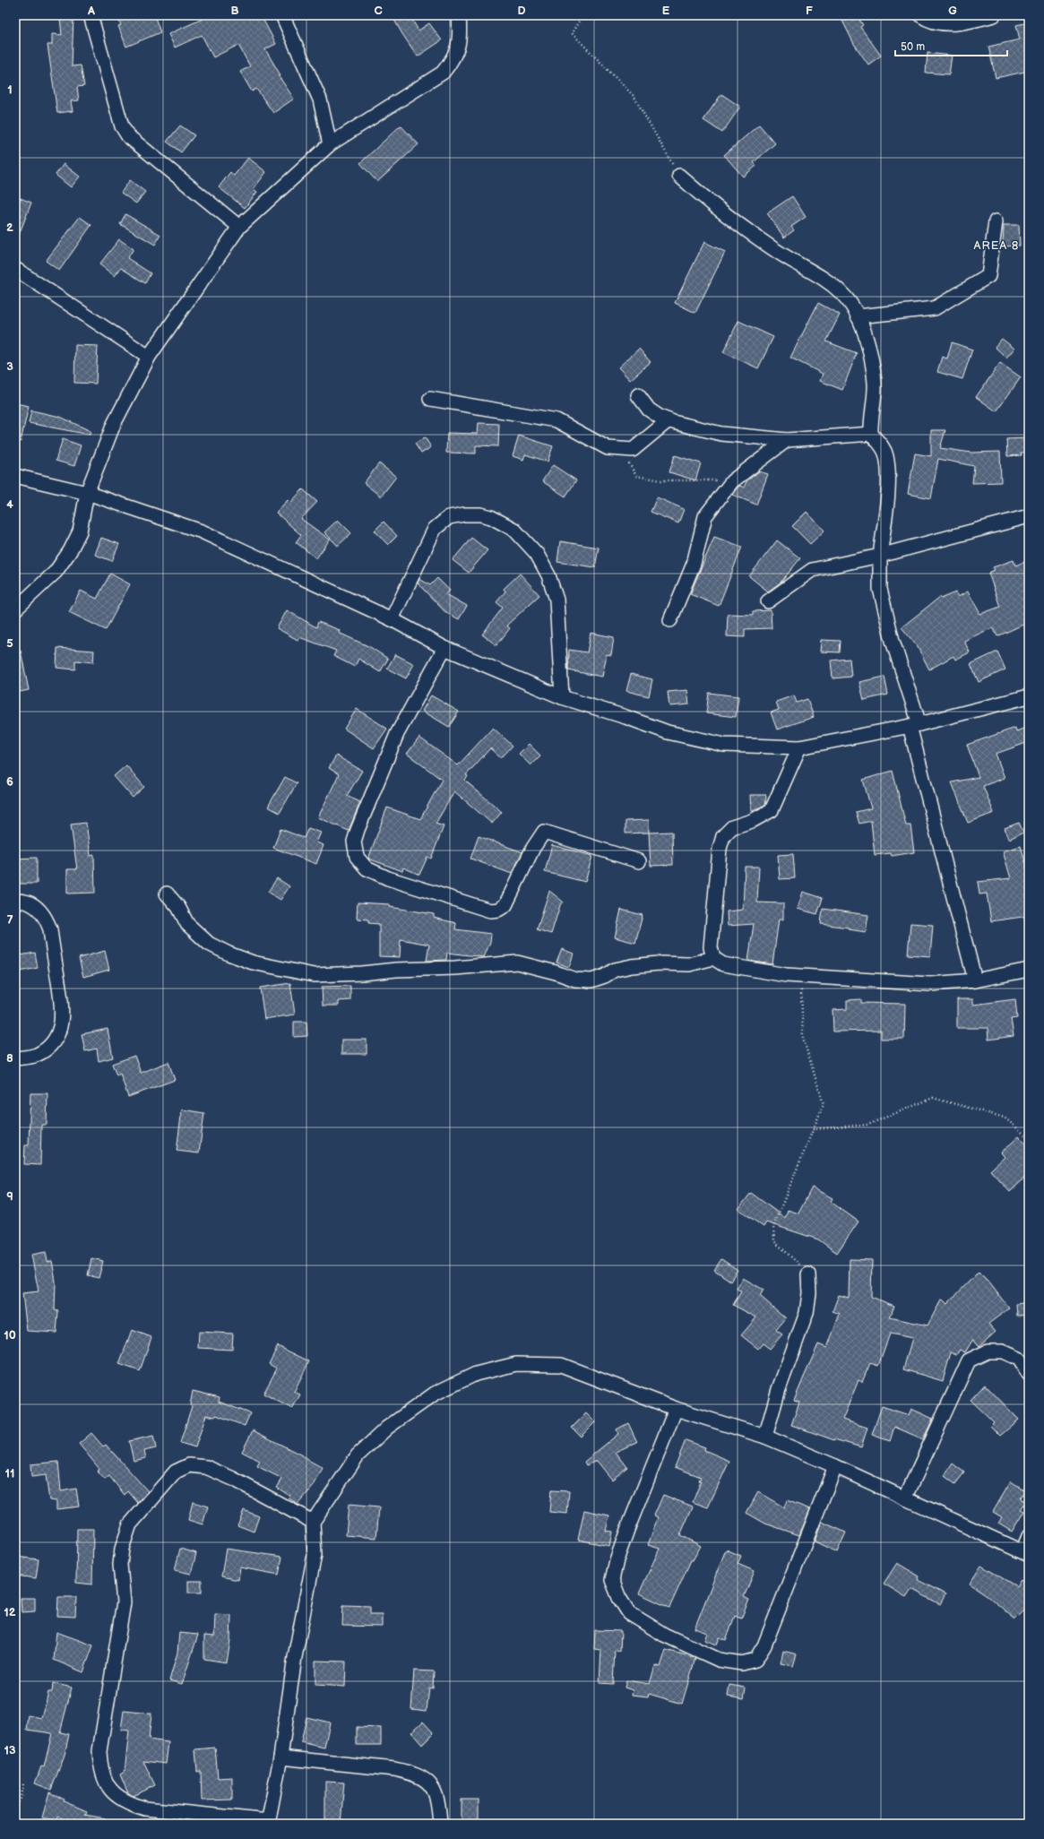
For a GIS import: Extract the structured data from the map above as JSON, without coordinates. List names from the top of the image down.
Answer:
{
  "districts": ["AREA 8"],
  "scale_bar": "50 m",
  "grid": {
    "columns": [
      "A",
      "B",
      "C",
      "D",
      "E",
      "F",
      "G"
    ],
    "rows": [
      "1",
      "2",
      "3",
      "4",
      "5",
      "6",
      "7",
      "8",
      "9",
      "10",
      "11",
      "12",
      "13"
    ]
  }
}
